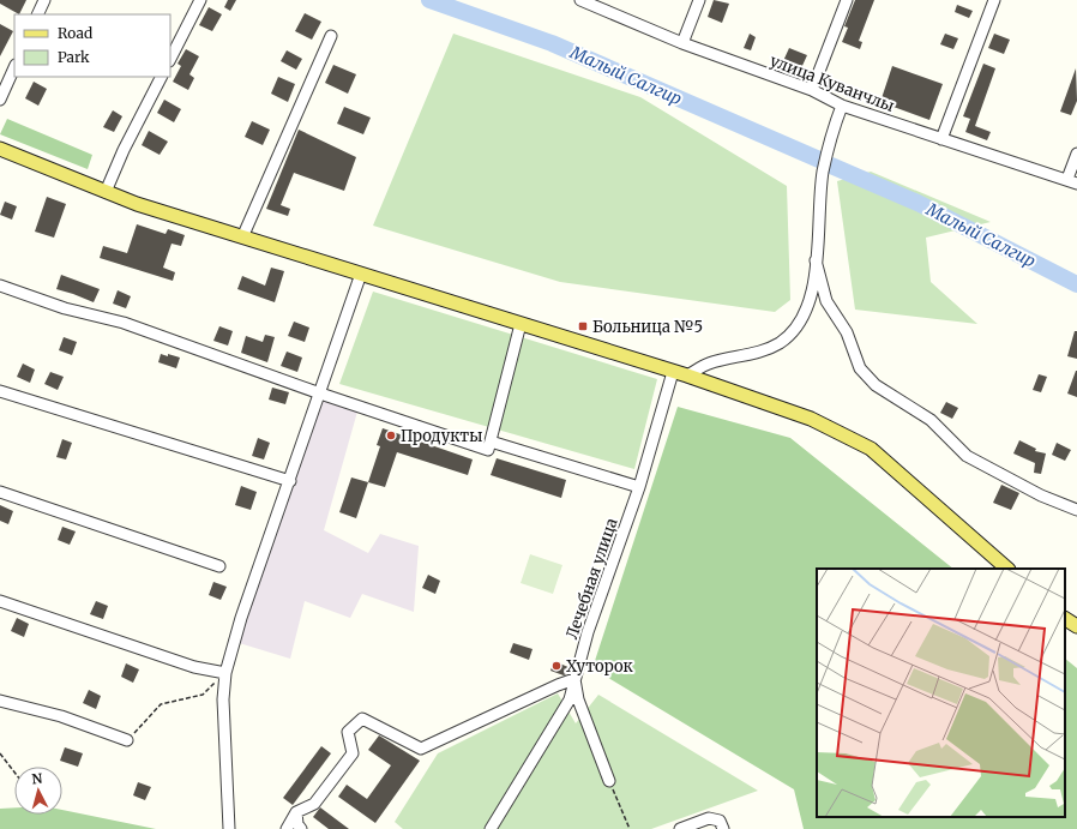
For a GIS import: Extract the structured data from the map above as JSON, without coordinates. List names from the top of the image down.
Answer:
{
  "streets": {
    "street": ["улица Куванчлы", "Лечебная улица"]
  },
  "water": ["Малый Салгир"],
  "places": {
    "transit": ["Больница №5"],
    "other": ["Продукты", "Хуторок"]
  },
  "legend": ["Road", "Park"],
  "north": "top"
}
